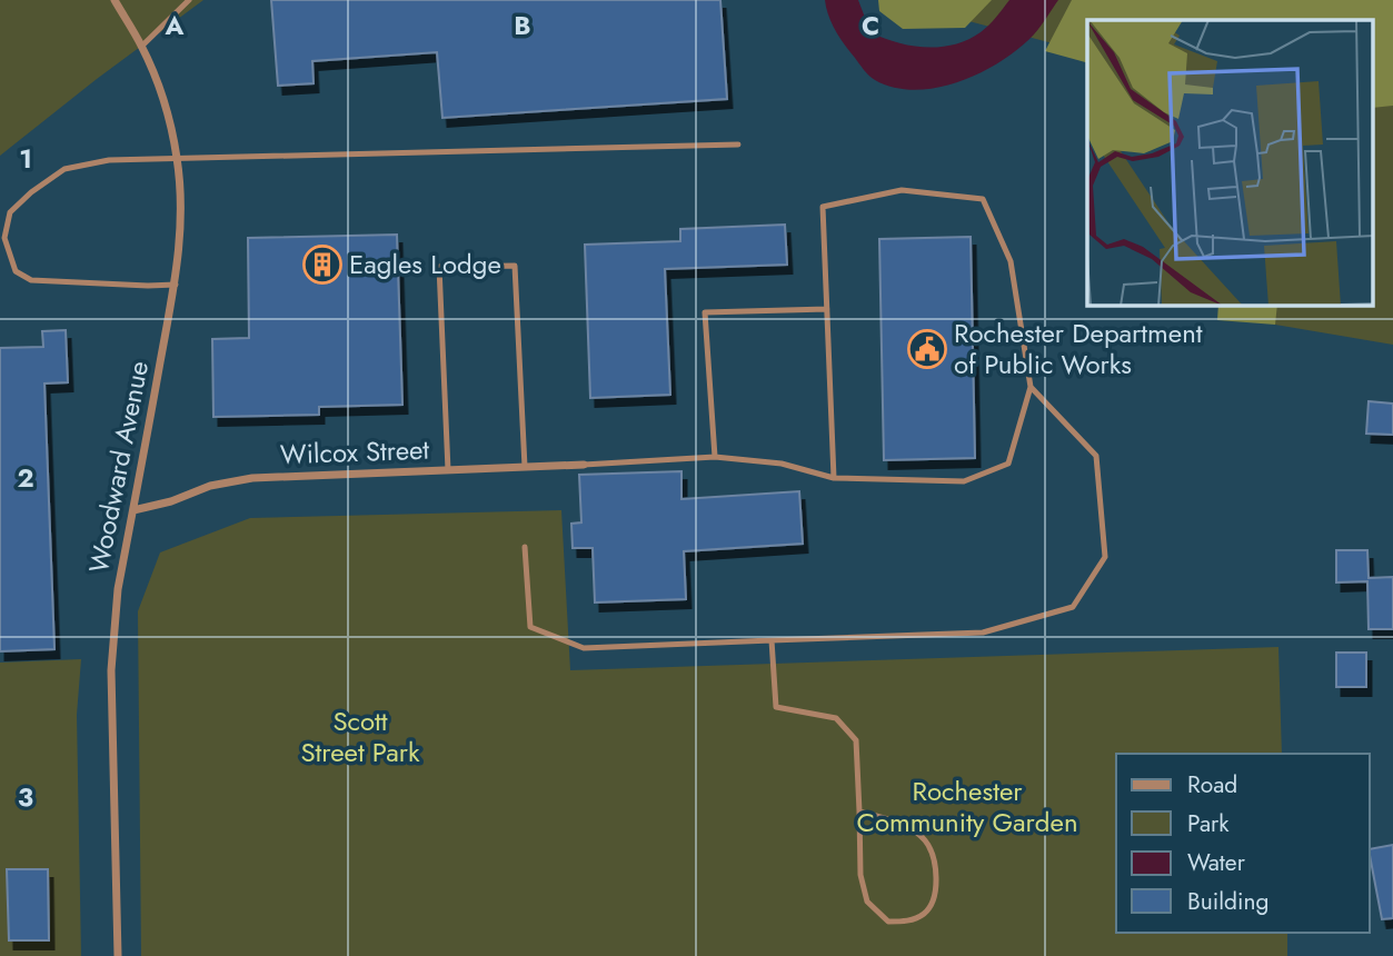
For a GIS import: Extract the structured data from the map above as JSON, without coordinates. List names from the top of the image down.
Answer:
{
  "streets": {
    "street": ["Wilcox Street", "Woodward Avenue"]
  },
  "crossings": [
    ["Wilcox Street", "Woodward Avenue"]
  ],
  "parks": ["Scott Street Park", "Rochester Community Garden"],
  "places": {
    "building": ["Eagles Lodge"],
    "public building": ["Rochester Department of Public Works"]
  },
  "legend": [
    "Road",
    "Park",
    "Water",
    "Building"
  ],
  "grid": {
    "columns": ["A", "B", "C"],
    "rows": ["1", "2", "3"]
  }
}
